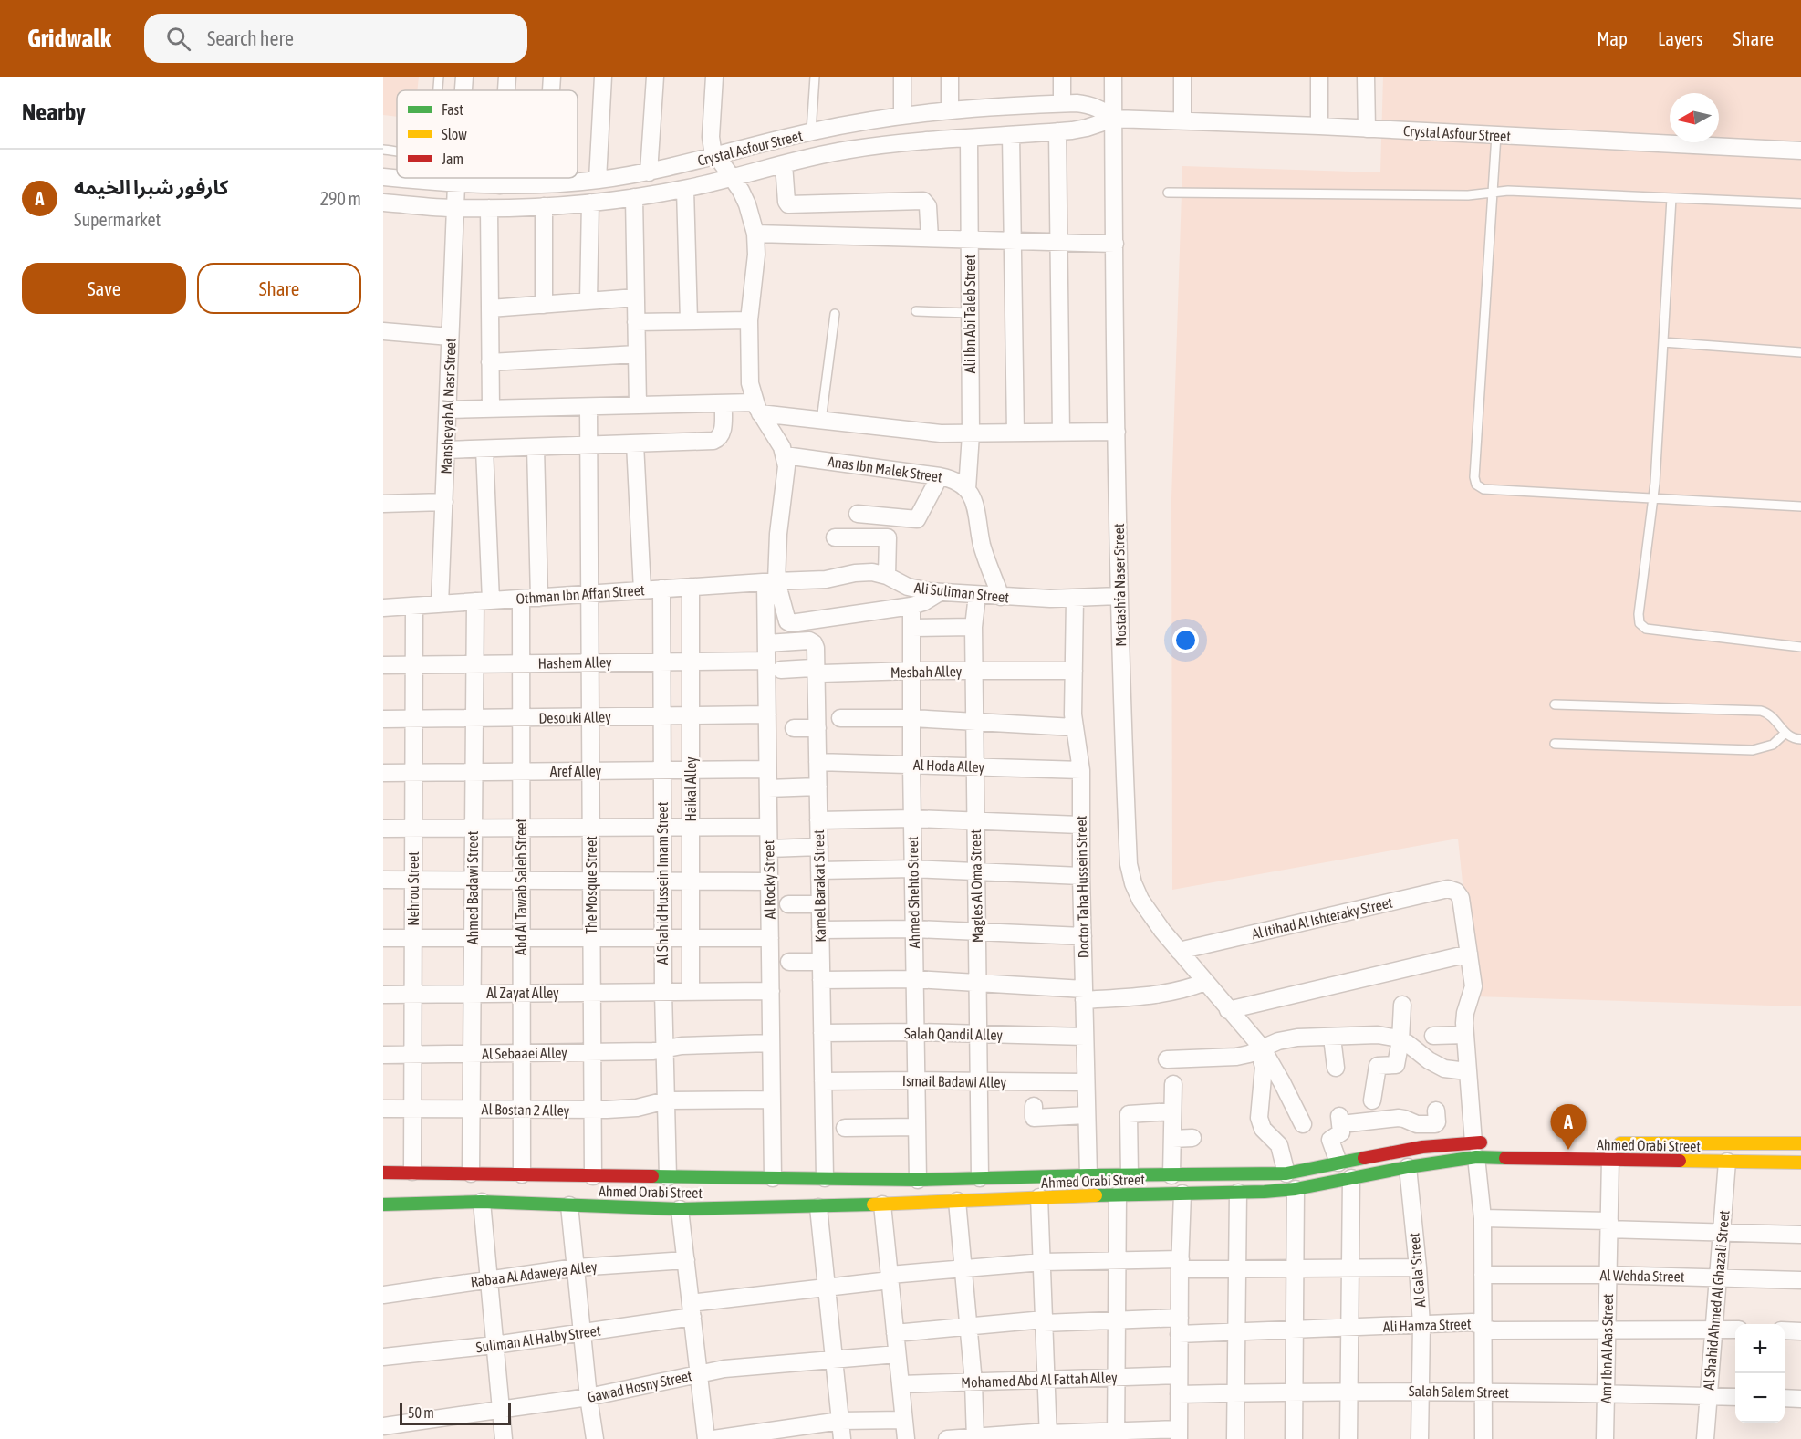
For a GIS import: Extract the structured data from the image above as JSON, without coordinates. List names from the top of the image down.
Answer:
{
  "streets": {
    "street": [
      "Crystal Asfour Street",
      "Ali Ibn Abi Taleb Street",
      "Mansheyah Al Nasr Street",
      "Anas Ibn Malek Street",
      "Mostashfa Naser Street",
      "Ali Suliman Street",
      "Othman Ibn Affan Street",
      "Hashem Alley",
      "Mesbah Alley",
      "Desouki Alley",
      "Al Hoda Alley",
      "Aref Alley",
      "Haikal Alley",
      "Al Rocky Street",
      "Al Shahid Hussein Imam Street",
      "The Mosque Street",
      "Kamel Barakat Street",
      "Magles Al Oma Street",
      "Abd Al Tawab Saleh Street",
      "Doctor Taha Hussein Street",
      "Ahmed Badawi Street",
      "Nehrou Street",
      "Ahmed Shehto Street",
      "Al Itihad Al Ishteraky Street",
      "Al Zayat Alley",
      "Salah Qandil Alley",
      "Al Sebaaei Alley",
      "Ismail Badawi Alley",
      "Al Bostan 2 Alley",
      "Ahmed Orabi Street",
      "Al Gala' Street",
      "Rabaa Al Adaweya Alley",
      "Al Wehda Street",
      "Al Shahid Ahmed Al Ghazali Street",
      "Ali Hamza Street",
      "Suliman Al Halby Street",
      "Amr Ibn Al Aas Street",
      "Mohamed Abd Al Fattah Alley",
      "Gawad Hosny Street",
      "Salah Salem Street"
    ]
  },
  "crossings": [
    ["Crystal Asfour Street", "Ali Ibn Abi Taleb Street"],
    ["Crystal Asfour Street", "Mansheyah Al Nasr Street"],
    ["Crystal Asfour Street", "Mostashfa Naser Street"],
    ["Ali Ibn Abi Taleb Street", "Anas Ibn Malek Street"],
    ["Mansheyah Al Nasr Street", "Othman Ibn Affan Street"],
    ["Mostashfa Naser Street", "Ali Suliman Street"],
    ["Mostashfa Naser Street", "Al Itihad Al Ishteraky Street"],
    ["Ali Suliman Street", "Othman Ibn Affan Street"],
    ["Ali Suliman Street", "Al Rocky Street"],
    ["Ali Suliman Street", "Magles Al Oma Street"],
    ["Ali Suliman Street", "Doctor Taha Hussein Street"],
    ["Othman Ibn Affan Street", "Haikal Alley"],
    ["Othman Ibn Affan Street", "Al Rocky Street"],
    ["Othman Ibn Affan Street", "Al Shahid Hussein Imam Street"],
    ["Othman Ibn Affan Street", "The Mosque Street"],
    ["Othman Ibn Affan Street", "Abd Al Tawab Saleh Street"],
    ["Othman Ibn Affan Street", "Ahmed Badawi Street"],
    ["Othman Ibn Affan Street", "Nehrou Street"],
    ["Hashem Alley", "Haikal Alley"],
    ["Hashem Alley", "Al Rocky Street"],
    ["Hashem Alley", "Al Shahid Hussein Imam Street"],
    ["Hashem Alley", "The Mosque Street"],
    ["Hashem Alley", "Abd Al Tawab Saleh Street"],
    ["Hashem Alley", "Ahmed Badawi Street"],
    ["Hashem Alley", "Nehrou Street"],
    ["Mesbah Alley", "Kamel Barakat Street"],
    ["Mesbah Alley", "Magles Al Oma Street"],
    ["Mesbah Alley", "Doctor Taha Hussein Street"],
    ["Mesbah Alley", "Ahmed Shehto Street"],
    ["Desouki Alley", "Haikal Alley"],
    ["Desouki Alley", "Al Rocky Street"],
    ["Desouki Alley", "Al Shahid Hussein Imam Street"],
    ["Desouki Alley", "The Mosque Street"],
    ["Desouki Alley", "Abd Al Tawab Saleh Street"],
    ["Desouki Alley", "Ahmed Badawi Street"],
    ["Desouki Alley", "Nehrou Street"],
    ["Al Hoda Alley", "Kamel Barakat Street"],
    ["Al Hoda Alley", "Magles Al Oma Street"],
    ["Al Hoda Alley", "Doctor Taha Hussein Street"],
    ["Al Hoda Alley", "Ahmed Shehto Street"],
    ["Aref Alley", "Haikal Alley"],
    ["Aref Alley", "Al Rocky Street"],
    ["Aref Alley", "Al Shahid Hussein Imam Street"],
    ["Aref Alley", "The Mosque Street"],
    ["Aref Alley", "Abd Al Tawab Saleh Street"],
    ["Aref Alley", "Ahmed Badawi Street"],
    ["Aref Alley", "Nehrou Street"],
    ["Haikal Alley", "Al Zayat Alley"],
    ["Al Rocky Street", "Kamel Barakat Street"],
    ["Al Rocky Street", "Al Zayat Alley"],
    ["Al Rocky Street", "Al Sebaaei Alley"],
    ["Al Rocky Street", "Al Bostan 2 Alley"],
    ["Al Rocky Street", "Ahmed Orabi Street"],
    ["Al Shahid Hussein Imam Street", "Al Zayat Alley"],
    ["Al Shahid Hussein Imam Street", "Al Sebaaei Alley"],
    ["Al Shahid Hussein Imam Street", "Al Bostan 2 Alley"],
    ["Al Shahid Hussein Imam Street", "Ahmed Orabi Street"],
    ["The Mosque Street", "Al Zayat Alley"],
    ["The Mosque Street", "Al Sebaaei Alley"],
    ["The Mosque Street", "Al Bostan 2 Alley"],
    ["The Mosque Street", "Ahmed Orabi Street"],
    ["Kamel Barakat Street", "Salah Qandil Alley"],
    ["Kamel Barakat Street", "Ismail Badawi Alley"],
    ["Kamel Barakat Street", "Ahmed Orabi Street"],
    ["Magles Al Oma Street", "Salah Qandil Alley"],
    ["Magles Al Oma Street", "Ismail Badawi Alley"],
    ["Magles Al Oma Street", "Ahmed Orabi Street"],
    ["Abd Al Tawab Saleh Street", "Al Zayat Alley"],
    ["Abd Al Tawab Saleh Street", "Al Sebaaei Alley"],
    ["Abd Al Tawab Saleh Street", "Al Bostan 2 Alley"],
    ["Abd Al Tawab Saleh Street", "Ahmed Orabi Street"],
    ["Doctor Taha Hussein Street", "Salah Qandil Alley"],
    ["Doctor Taha Hussein Street", "Ismail Badawi Alley"],
    ["Doctor Taha Hussein Street", "Ahmed Orabi Street"],
    ["Ahmed Badawi Street", "Al Zayat Alley"],
    ["Ahmed Badawi Street", "Al Sebaaei Alley"],
    ["Ahmed Badawi Street", "Al Bostan 2 Alley"],
    ["Ahmed Badawi Street", "Ahmed Orabi Street"],
    ["Nehrou Street", "Al Zayat Alley"],
    ["Nehrou Street", "Al Sebaaei Alley"],
    ["Nehrou Street", "Al Bostan 2 Alley"],
    ["Nehrou Street", "Ahmed Orabi Street"],
    ["Ahmed Shehto Street", "Salah Qandil Alley"],
    ["Ahmed Shehto Street", "Ismail Badawi Alley"],
    ["Ahmed Shehto Street", "Ahmed Orabi Street"],
    ["Ahmed Orabi Street", "Al Gala' Street"],
    ["Ahmed Orabi Street", "Al Shahid Ahmed Al Ghazali Street"],
    ["Ahmed Orabi Street", "Amr Ibn Al Aas Street"],
    ["Al Gala' Street", "Ali Hamza Street"],
    ["Al Gala' Street", "Salah Salem Street"],
    ["Al Wehda Street", "Al Shahid Ahmed Al Ghazali Street"],
    ["Al Wehda Street", "Amr Ibn Al Aas Street"],
    ["Al Shahid Ahmed Al Ghazali Street", "Ali Hamza Street"],
    ["Al Shahid Ahmed Al Ghazali Street", "Salah Salem Street"],
    ["Ali Hamza Street", "Amr Ibn Al Aas Street"],
    ["Amr Ibn Al Aas Street", "Salah Salem Street"]
  ],
  "legend": ["Fast", "Slow", "Jam"],
  "scale_bar": "50 m",
  "north": "left",
  "page": {
    "header": "Gridwalk",
    "search": "Search here",
    "nav": ["Map", "Layers", "Share"],
    "heading": "Nearby",
    "list": [
      {
        "mark": "A",
        "name": "كارفور شبرا الخيمه",
        "note": "Supermarket",
        "value": "290 m"
      }
    ],
    "buttons": ["Save", "Share"],
    "pins": "A",
    "map_buttons": ["+", "−"],
    "scale": "50 m"
  }
}
